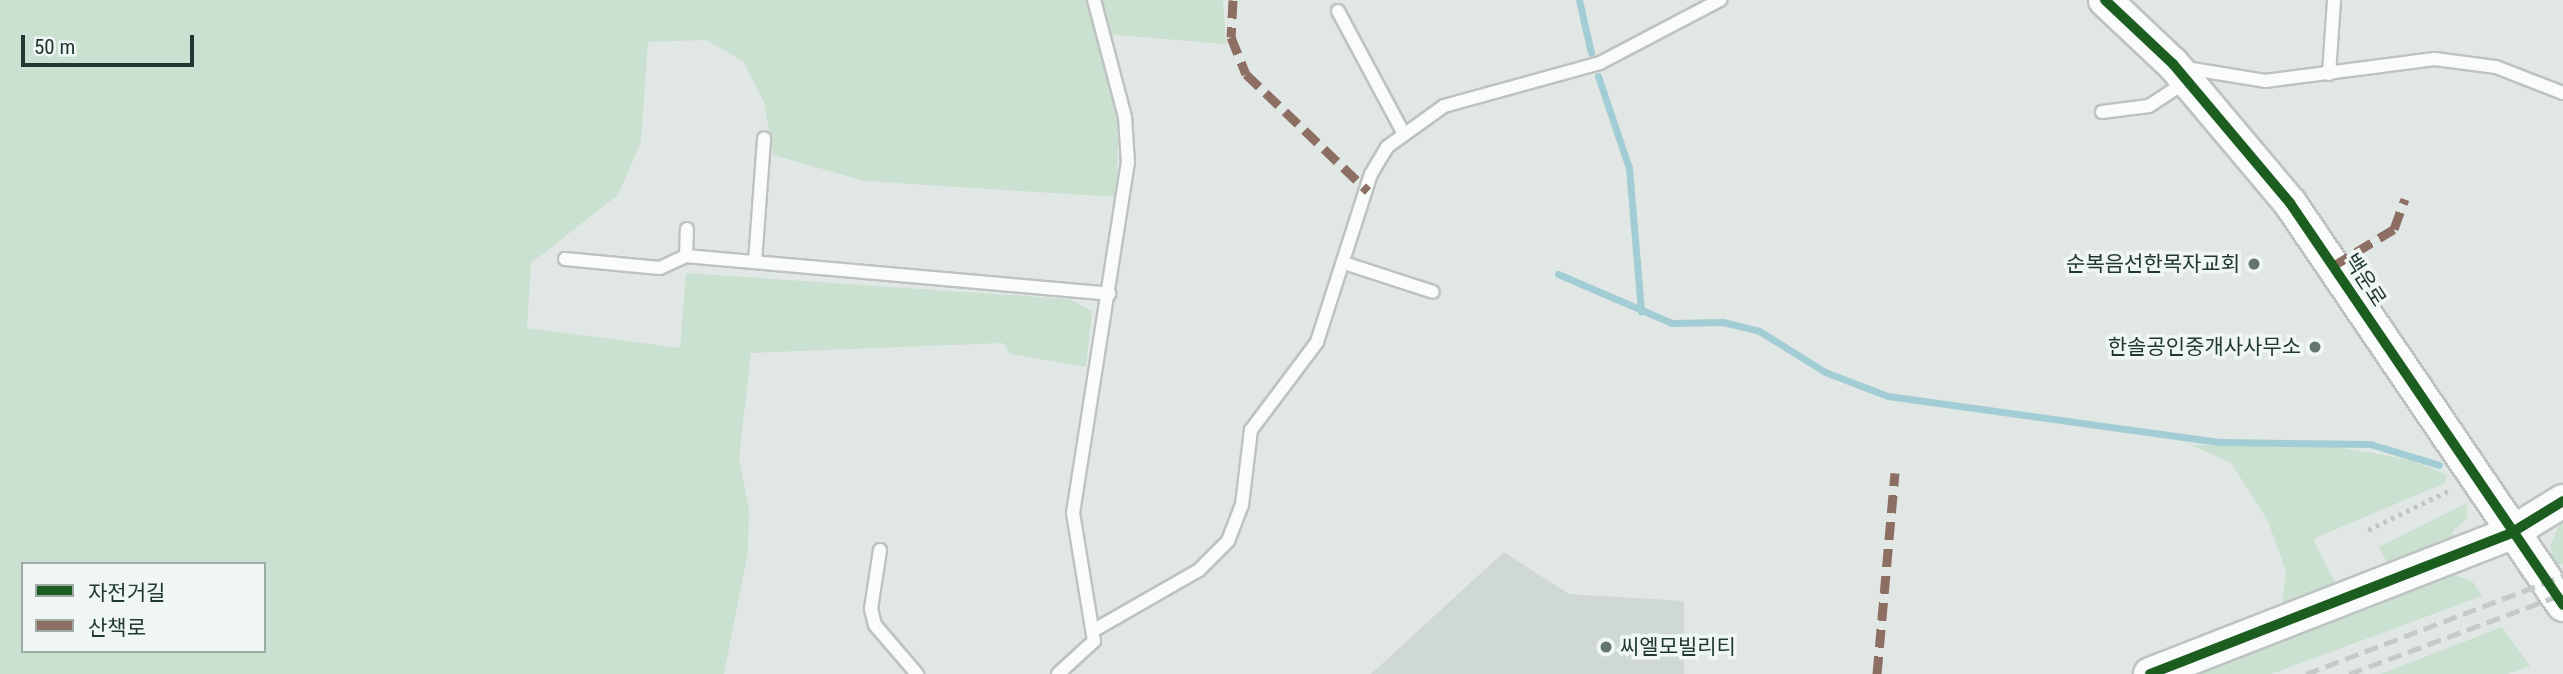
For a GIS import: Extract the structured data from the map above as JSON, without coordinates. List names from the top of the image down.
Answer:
{
  "streets": {
    "street": ["백운로"]
  },
  "places": ["순복음선한목자교회", "한솔공인중개사사무소", "씨엘모빌리티"],
  "legend": ["자전거길", "산책로"],
  "scale_bar": "50 m"
}
